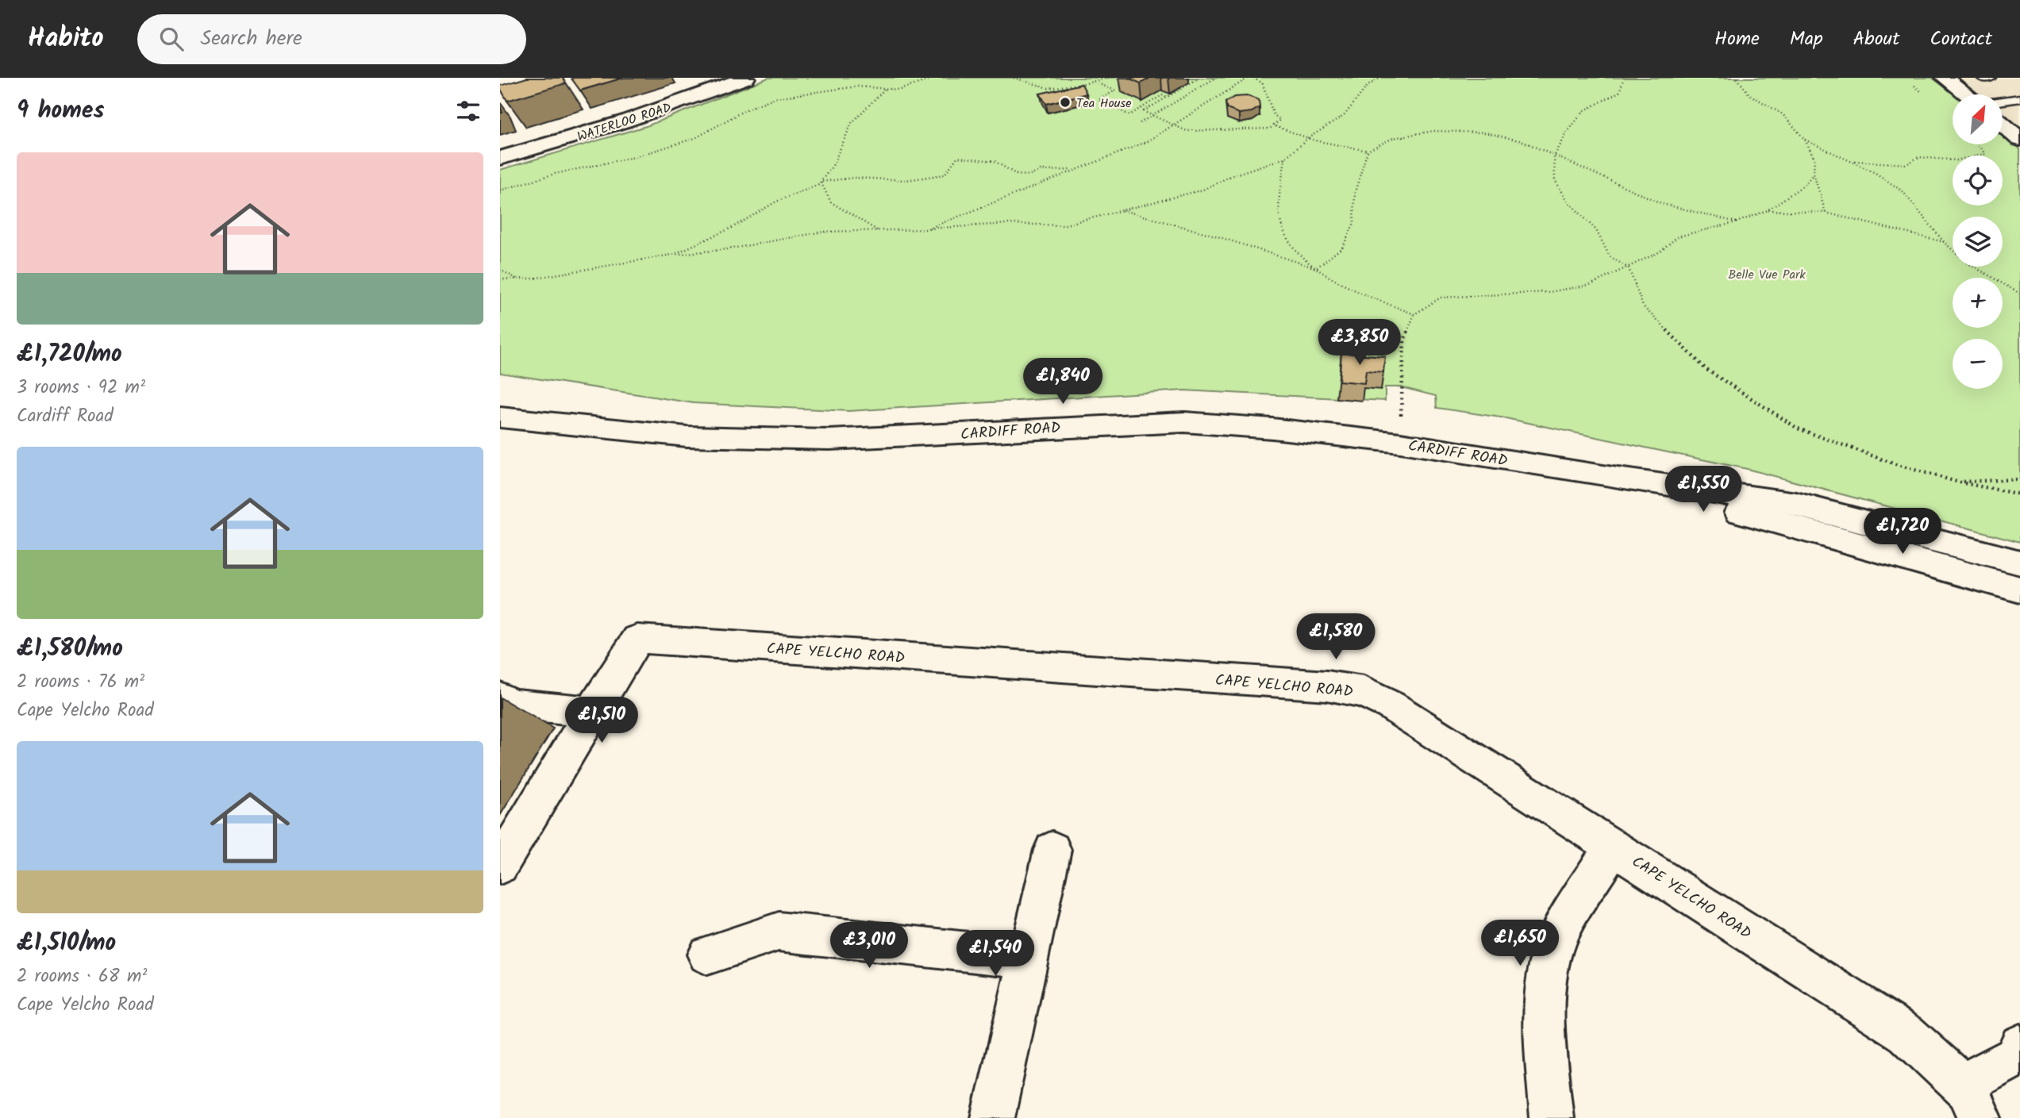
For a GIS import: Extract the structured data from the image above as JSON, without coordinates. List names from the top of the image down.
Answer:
{
  "streets": {
    "main road": ["WATERLOO ROAD", "CARDIFF ROAD", "CAPE YELCHO ROAD"]
  },
  "parks": ["Belle Vue Park"],
  "places": ["Tea House"],
  "north": "top right",
  "page": {
    "header": "Habito",
    "search": "Search here",
    "nav": [
      "Home",
      "Map",
      "About",
      "Contact"
    ],
    "heading": "9 homes",
    "map_buttons": ["+", "−"],
    "list": [
      {
        "name": "£1,720/mo",
        "note": "3 rooms · 92 m² · Cardiff Road"
      },
      {
        "name": "£1,580/mo",
        "note": "2 rooms · 76 m² · Cape Yelcho Road"
      },
      {
        "name": "£1,510/mo",
        "note": "2 rooms · 68 m² · Cape Yelcho Road"
      }
    ],
    "price": [
      "£3,850",
      "£1,840",
      "£1,550",
      "£1,720",
      "£1,580",
      "£1,510",
      "£1,650",
      "£3,010",
      "£1,540"
    ]
  }
}
